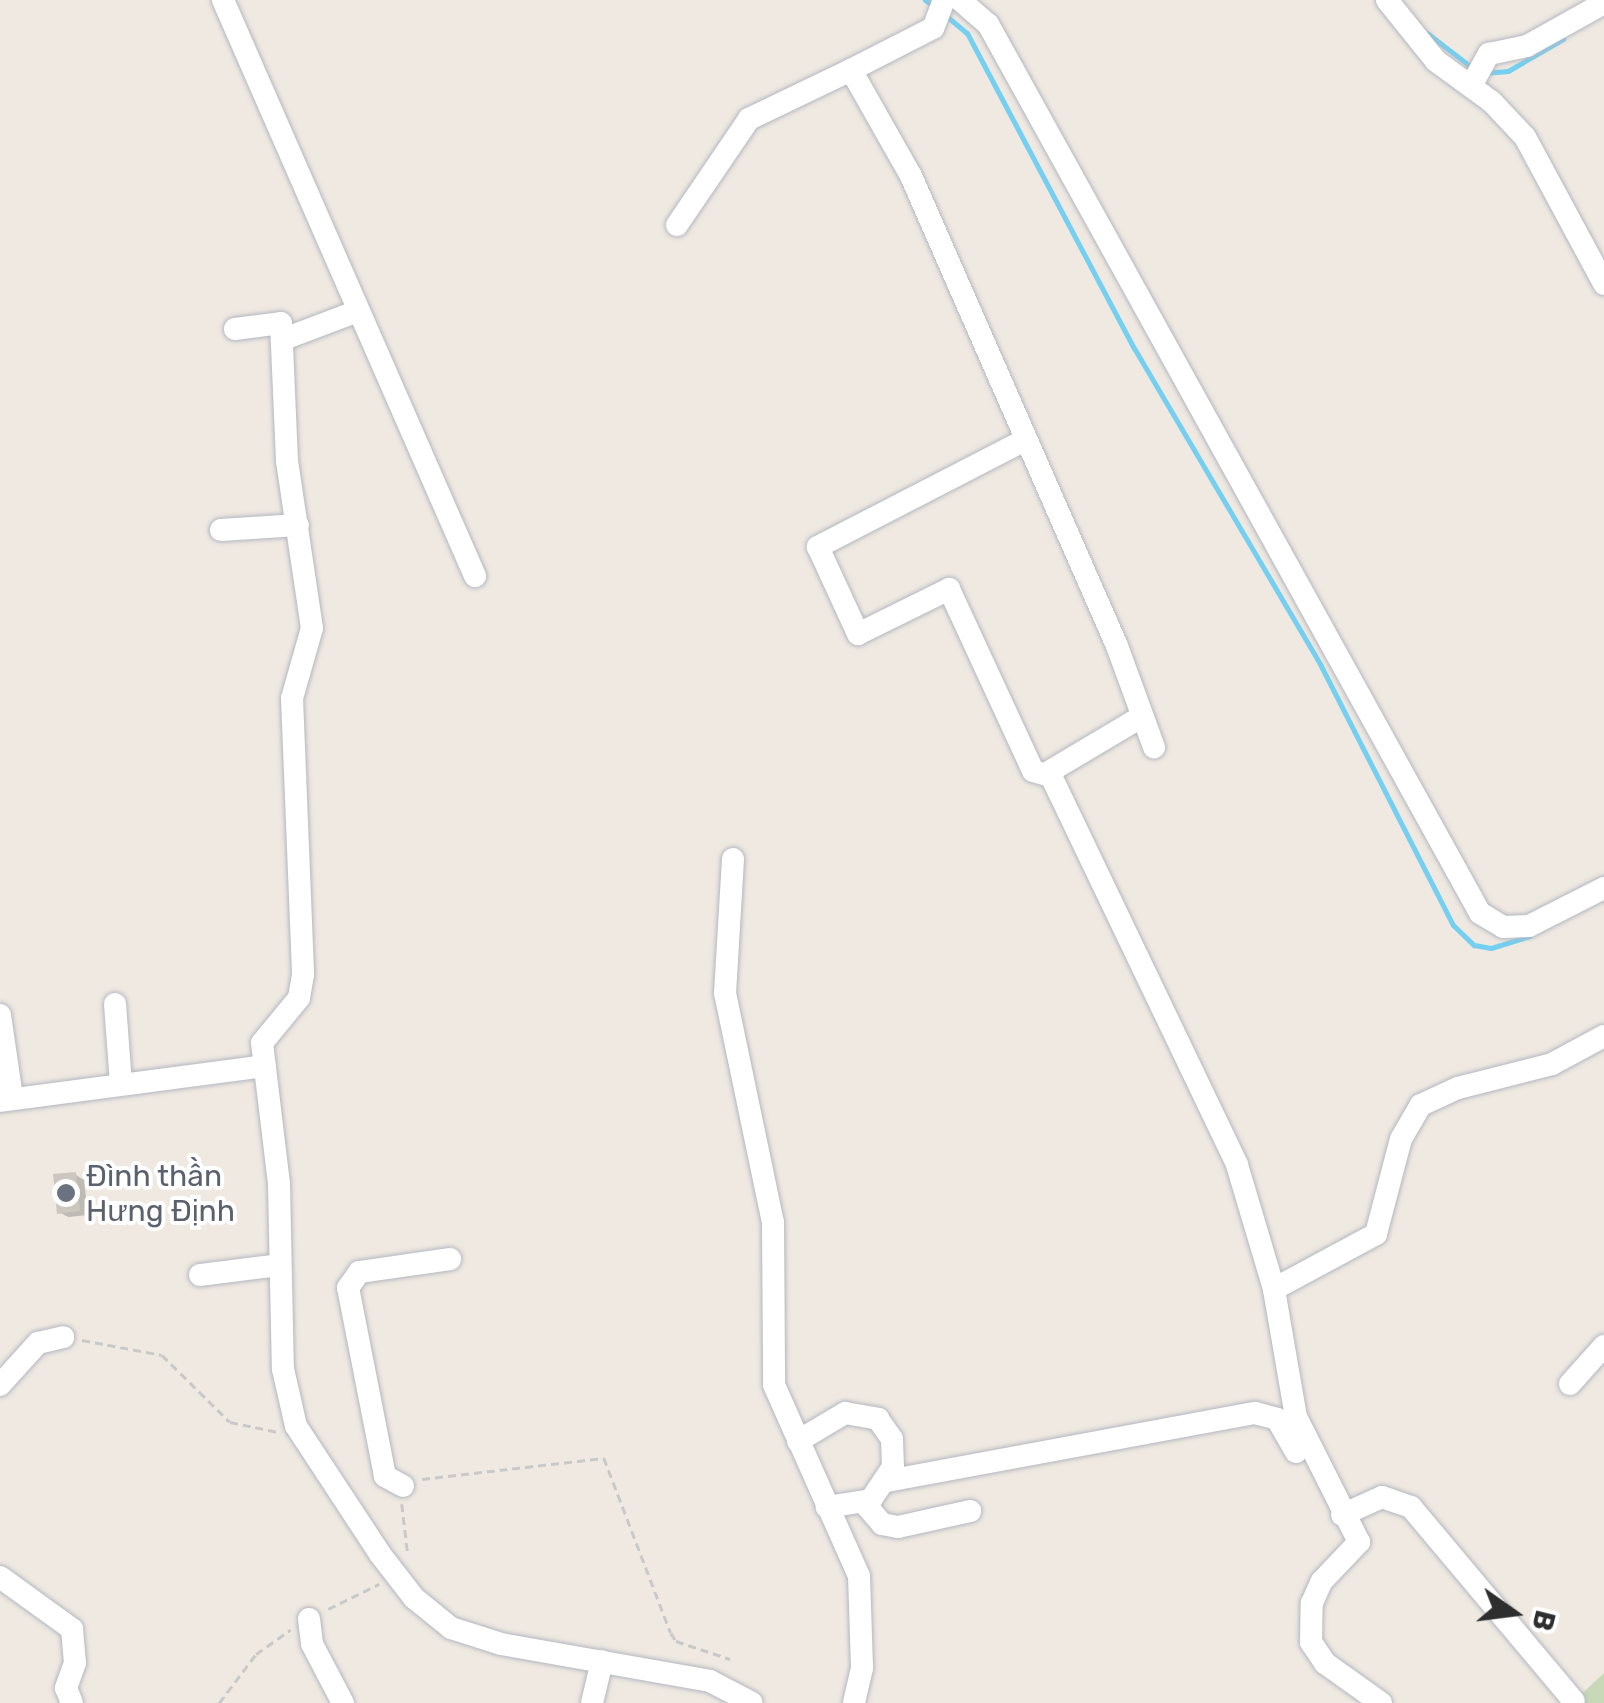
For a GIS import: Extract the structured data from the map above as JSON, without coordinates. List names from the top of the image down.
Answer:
{
  "places": ["Đình thần Hưng Định"],
  "north": "right"
}
